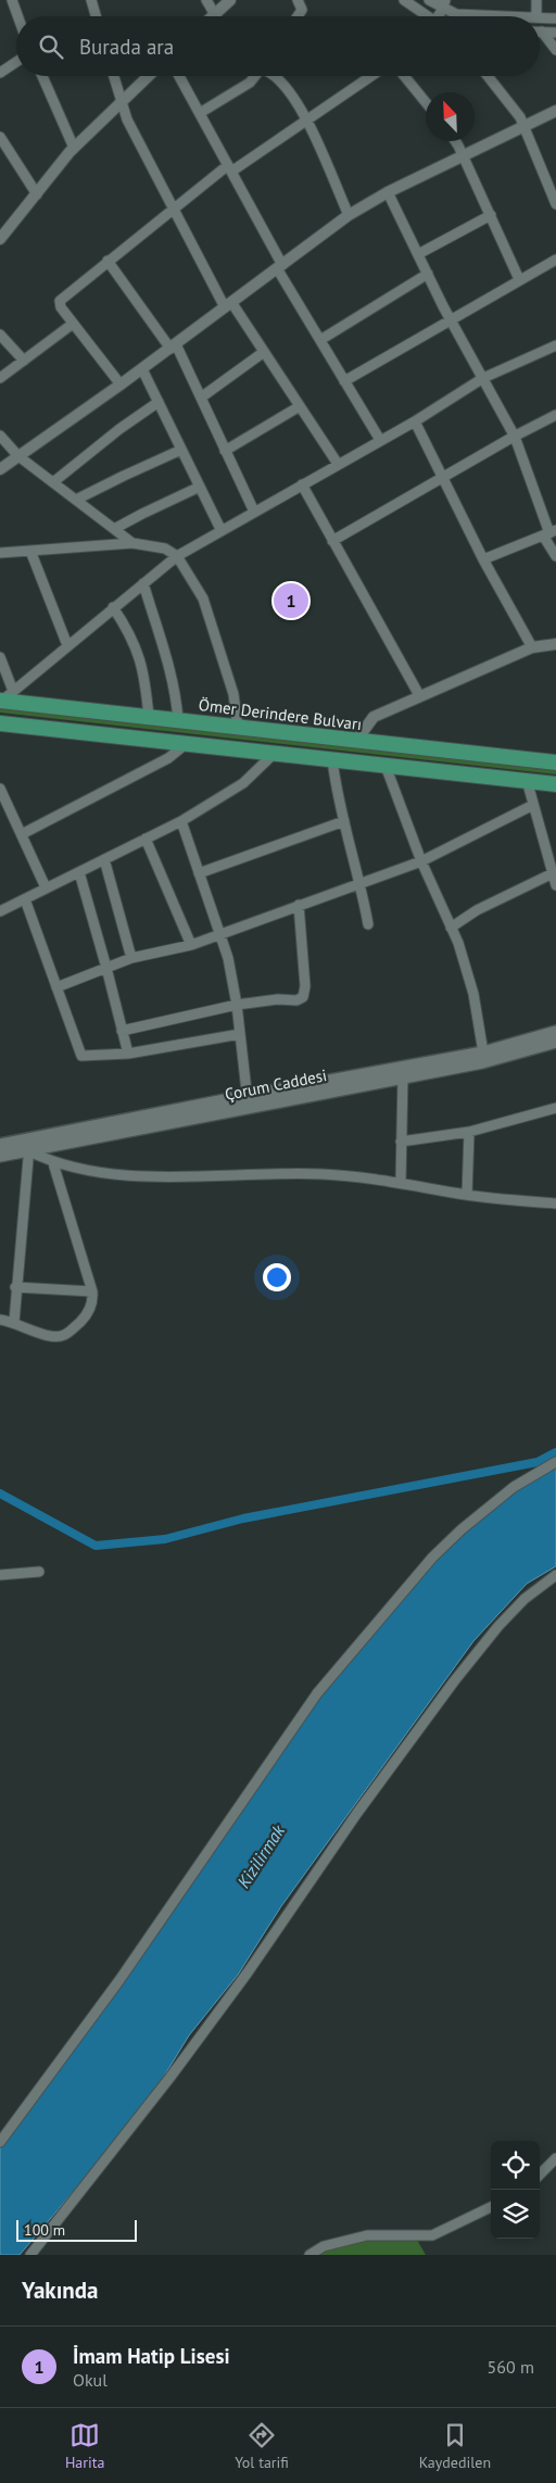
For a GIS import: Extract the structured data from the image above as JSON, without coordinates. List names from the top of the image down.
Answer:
{
  "streets": {
    "highway": ["Ömer Derindere Bulvarı"],
    "main road": ["Çorum Caddesi"]
  },
  "water": ["Kizilirmak"],
  "scale_bar": "100 m",
  "north": "top left",
  "page": {
    "search": "Burada ara",
    "pins": "1",
    "scale": "100 m",
    "heading": "Yakında",
    "list": [
      {
        "mark": "1",
        "name": "İmam Hatip Lisesi",
        "note": "Okul",
        "value": "560 m"
      }
    ],
    "nav": ["Harita", "Yol tarifi", "Kaydedilen"]
  }
}
